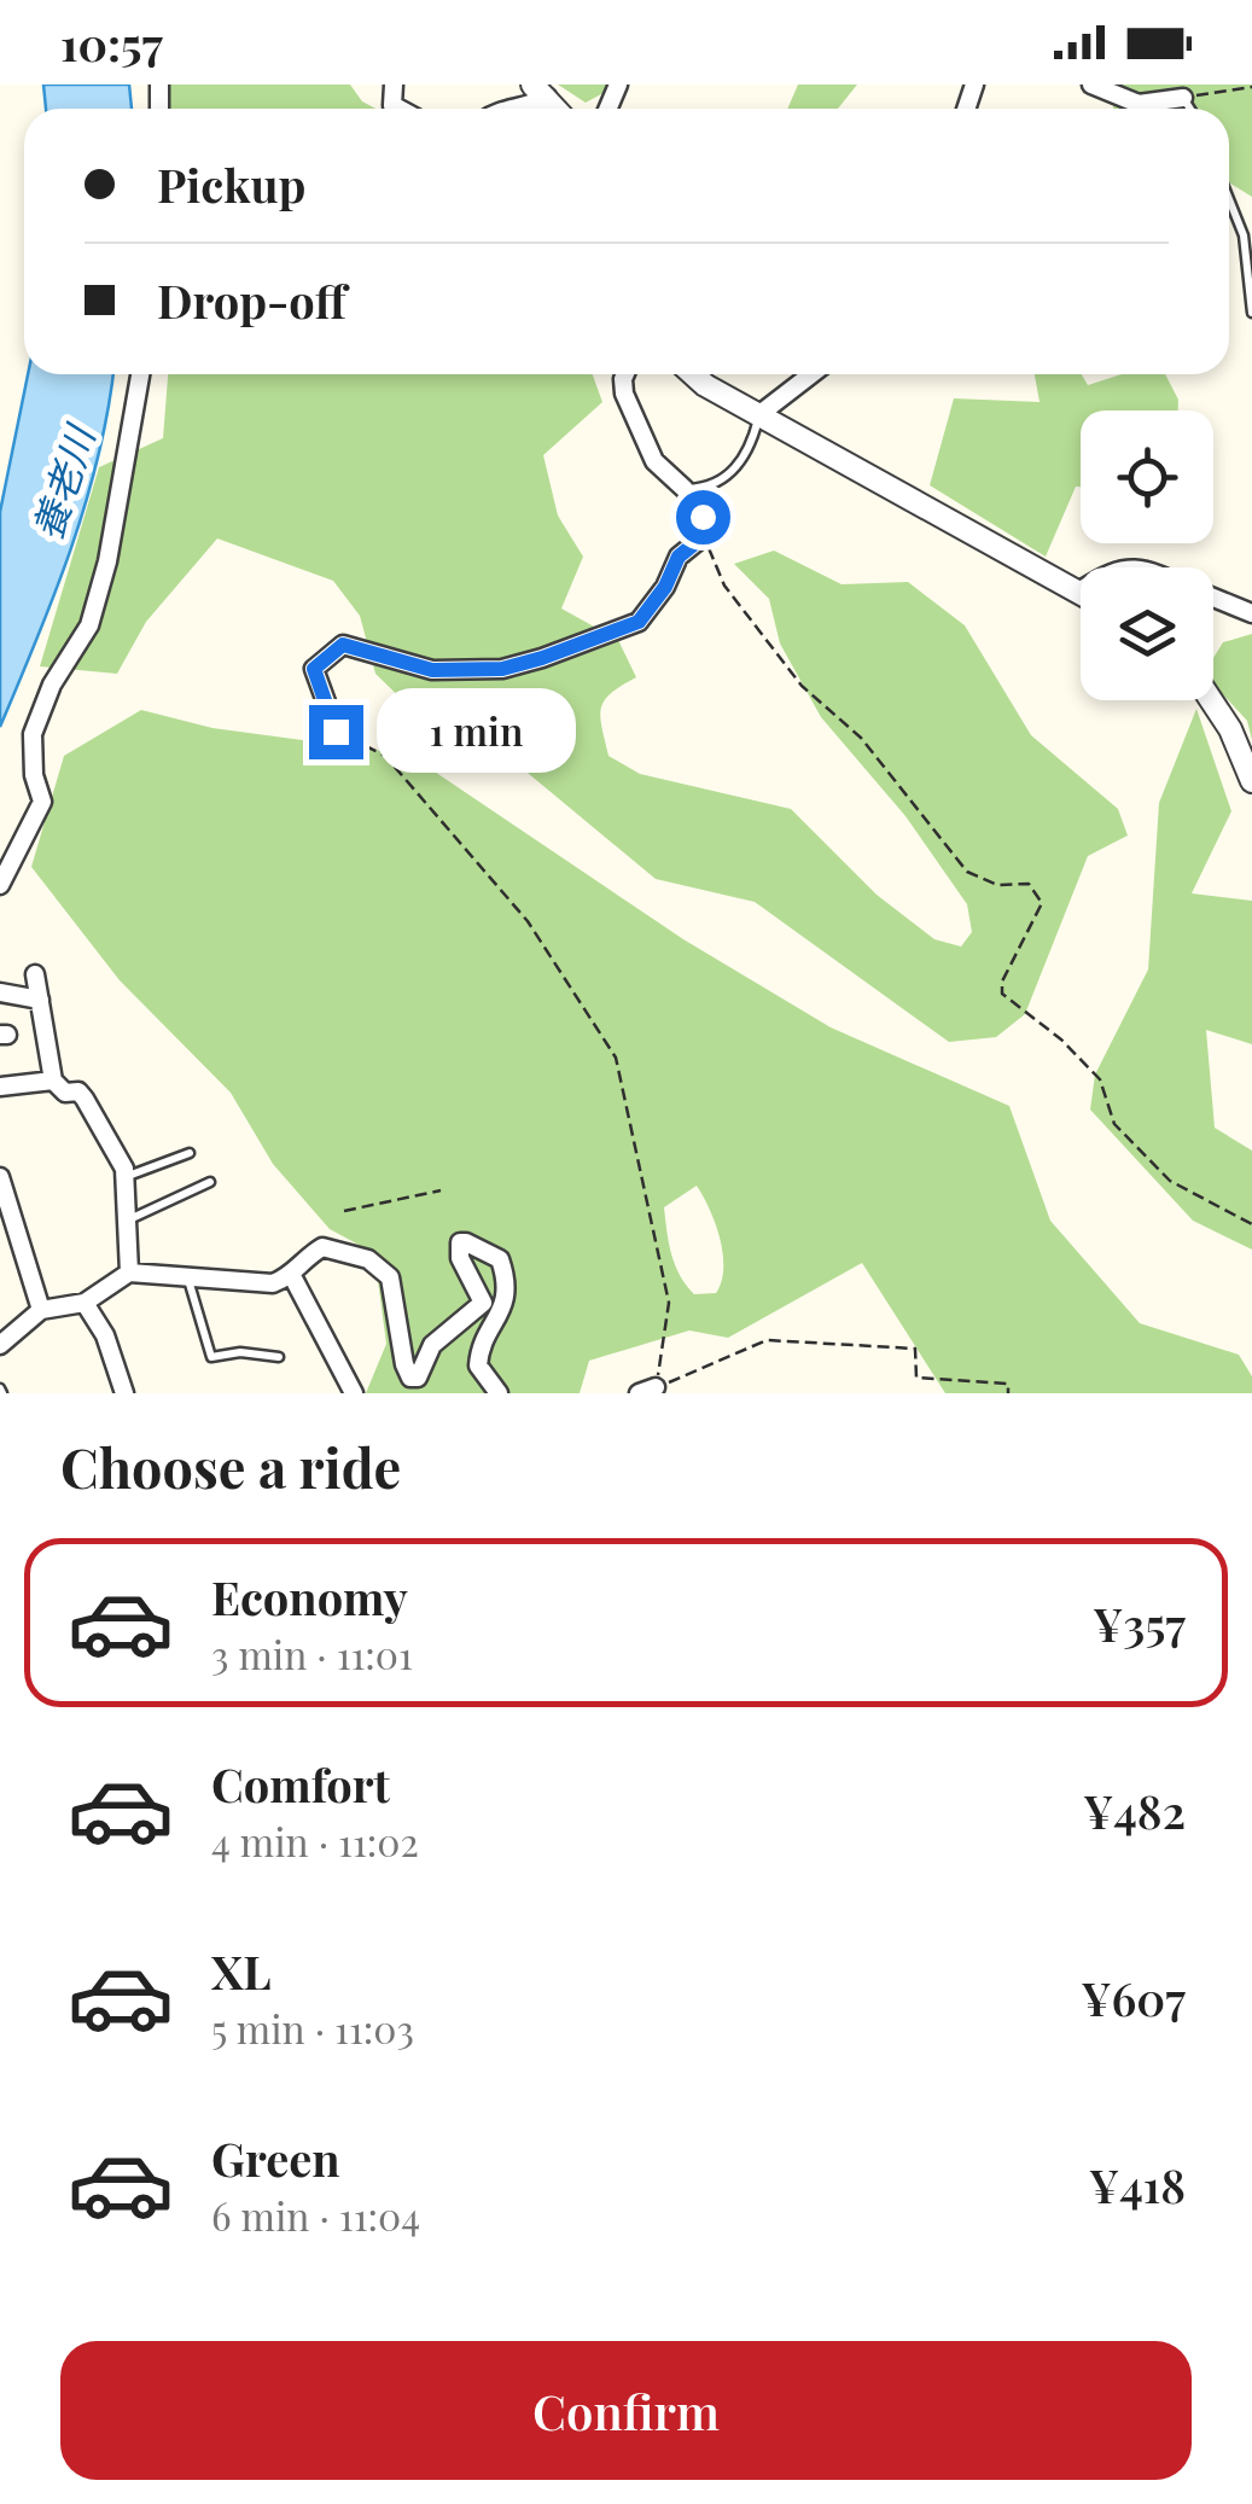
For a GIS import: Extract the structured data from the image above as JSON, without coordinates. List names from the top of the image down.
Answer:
{
  "water": ["養老川"],
  "page": {
    "status": "10:57",
    "banner": ["Pickup", "Drop-off"],
    "bubble": "1 min",
    "heading": "Choose a ride",
    "list": [
      {
        "name": "Economy",
        "note": "3 min · 11:01",
        "value": "¥357"
      },
      {
        "name": "Comfort",
        "note": "4 min · 11:02",
        "value": "¥482"
      },
      {
        "name": "XL",
        "note": "5 min · 11:03",
        "value": "¥607"
      },
      {
        "name": "Green",
        "note": "6 min · 11:04",
        "value": "¥418"
      }
    ],
    "buttons": "Confirm"
  }
}
